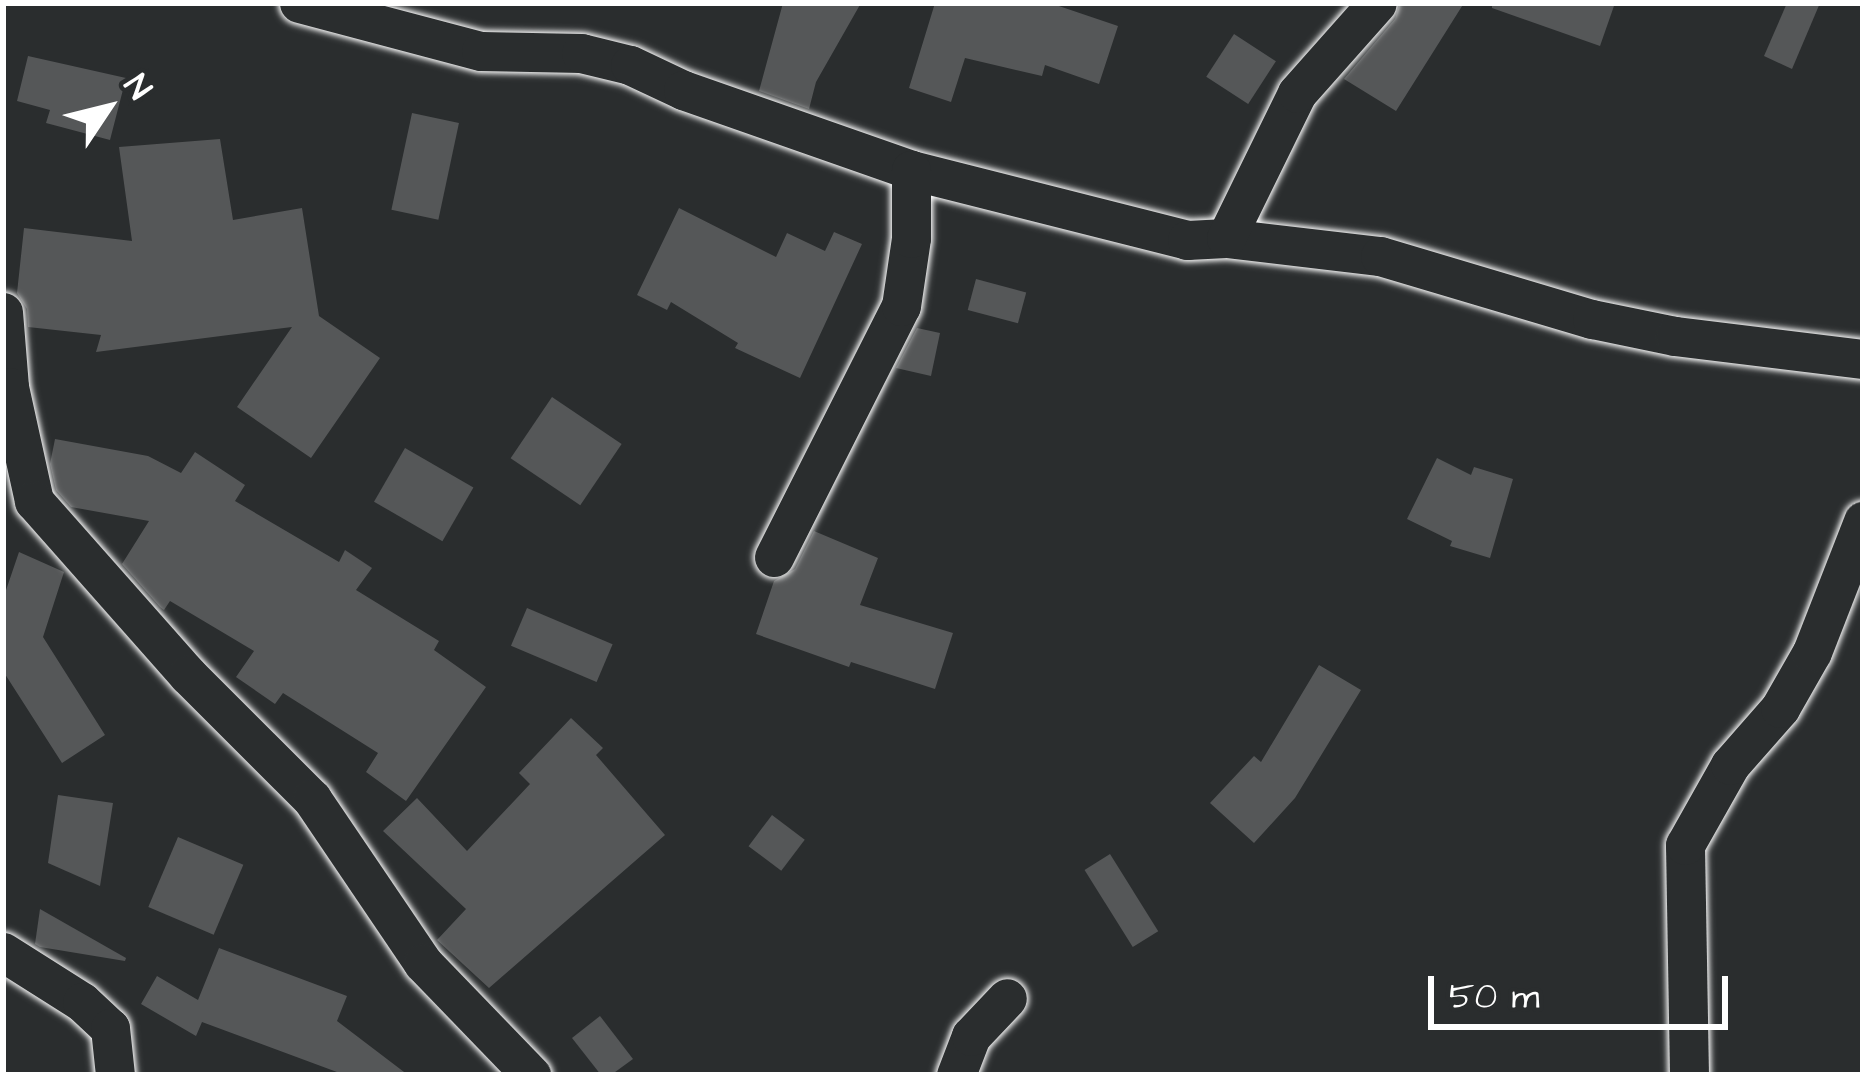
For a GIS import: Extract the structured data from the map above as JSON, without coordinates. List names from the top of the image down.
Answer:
{
  "scale_bar": "50 m",
  "north": "top right"
}
